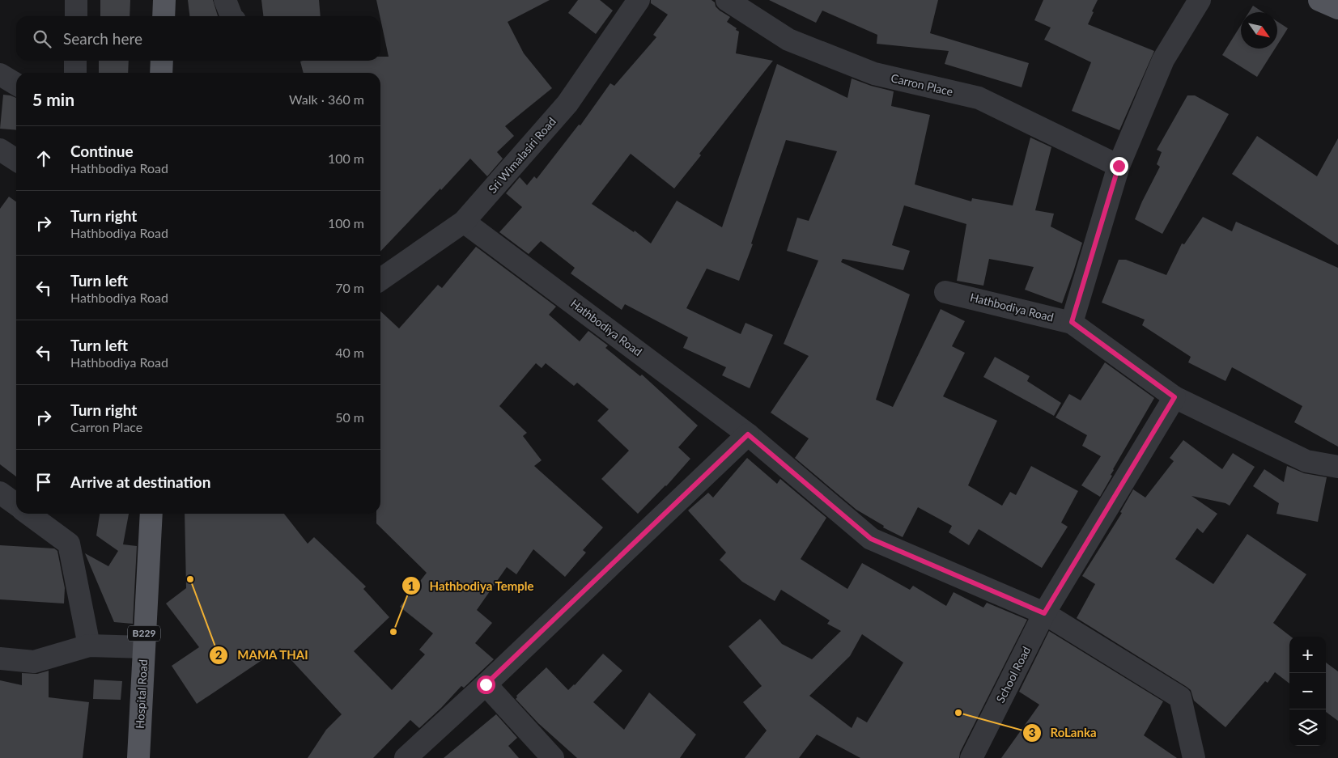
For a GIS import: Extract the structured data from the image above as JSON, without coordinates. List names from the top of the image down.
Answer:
{
  "streets": {
    "main road": ["B229", "Hospital Road"],
    "street": [
      "Carron Place",
      "Sri Wimalasiri Road",
      "Hathbodiya Road",
      "School Road"
    ]
  },
  "crossings": [
    ["Sri Wimalasiri Road", "Hathbodiya Road"],
    ["Hathbodiya Road", "School Road"]
  ],
  "places": ["MAMA THAI", "Hathbodiya Temple", "RoLanka"],
  "north": "bottom right",
  "page": {
    "search": "Search here",
    "heading": ["5 min", "Walk · 360 m"],
    "list": [
      ["Continue", "Hathbodiya Road", "100 m"],
      ["Turn right", "Hathbodiya Road", "100 m"],
      ["Turn left", "Hathbodiya Road", "70 m"],
      ["Turn left", "Hathbodiya Road", "40 m"],
      ["Turn right", "Carron Place", "50 m"],
      "Arrive at destination"
    ],
    "map_buttons": ["+", "−"]
  }
}
